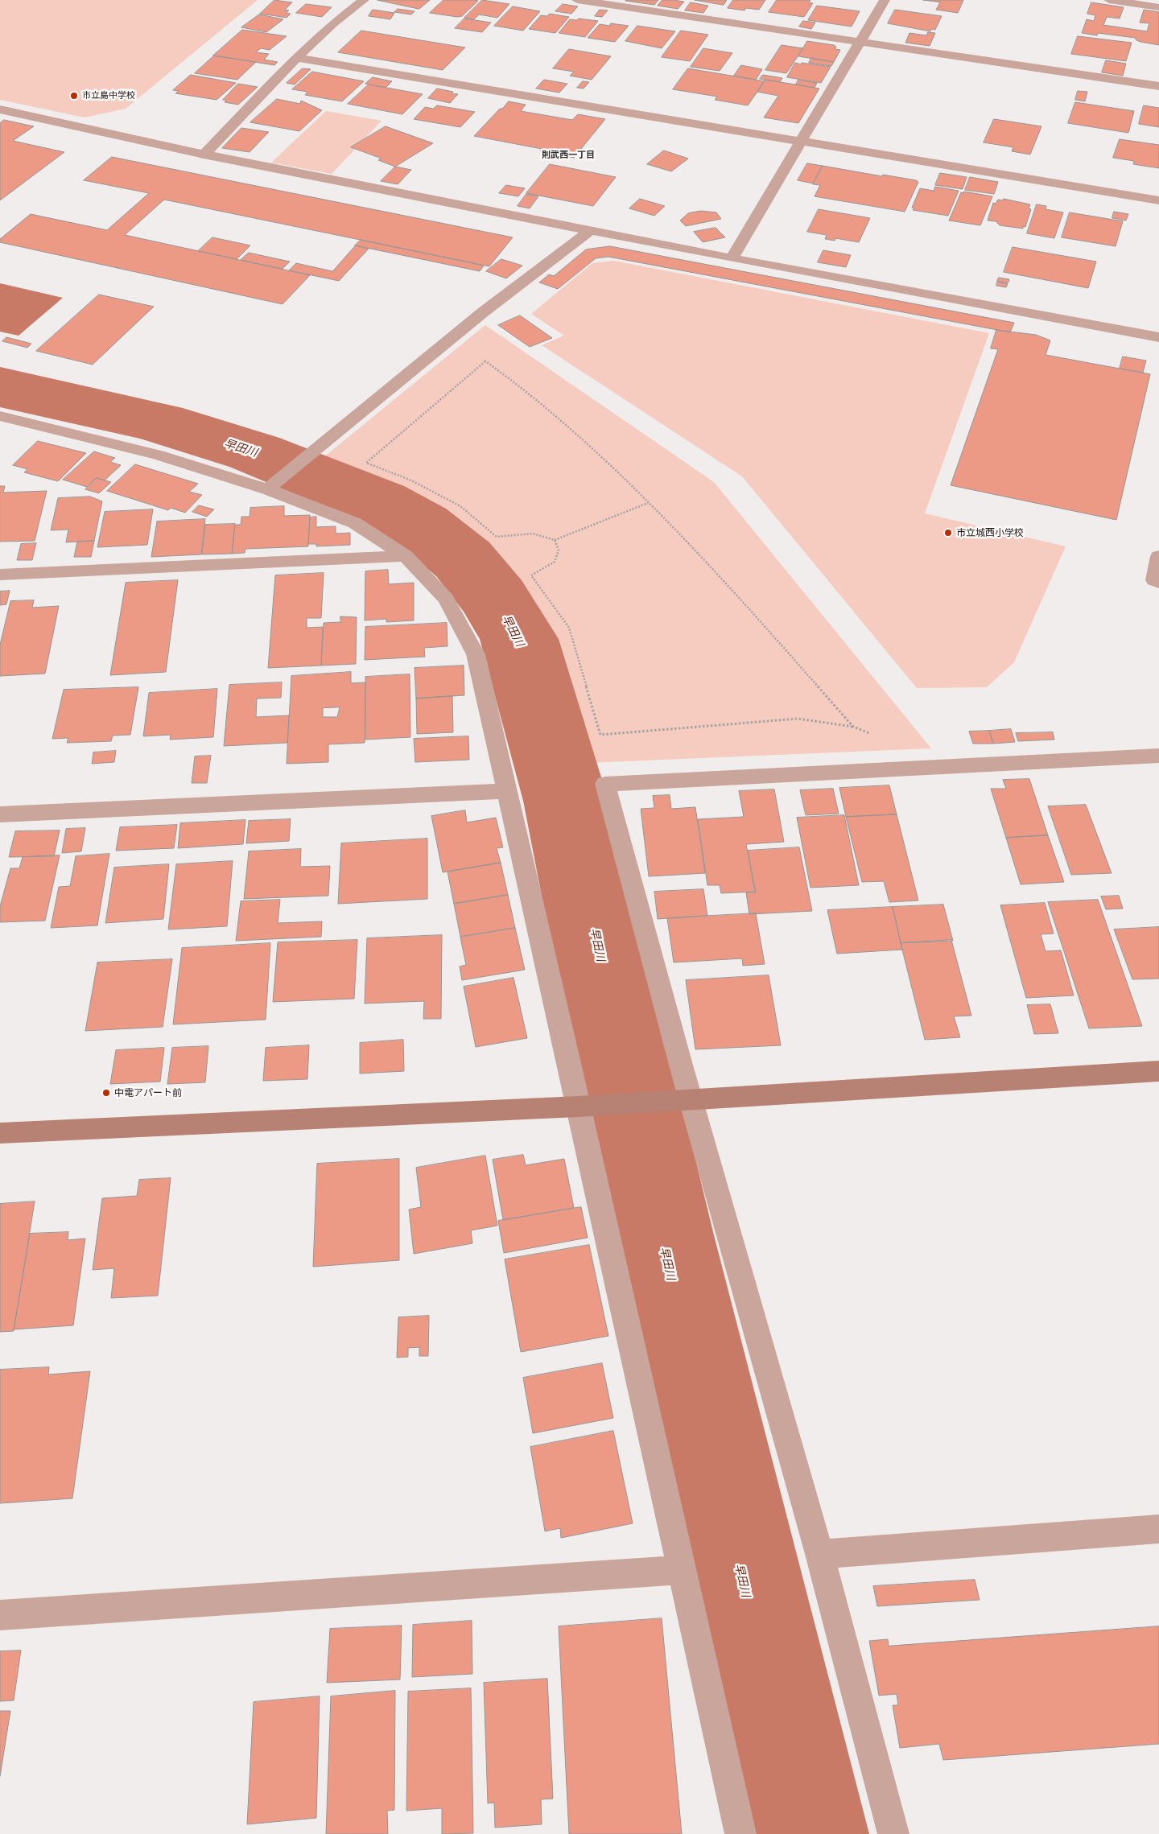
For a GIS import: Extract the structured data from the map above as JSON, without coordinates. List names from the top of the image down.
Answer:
{
  "districts": ["則武西一丁目"],
  "water": ["早田川"],
  "places": ["市立島中学校", "市立城西小学校", "中電アパート前"]
}
